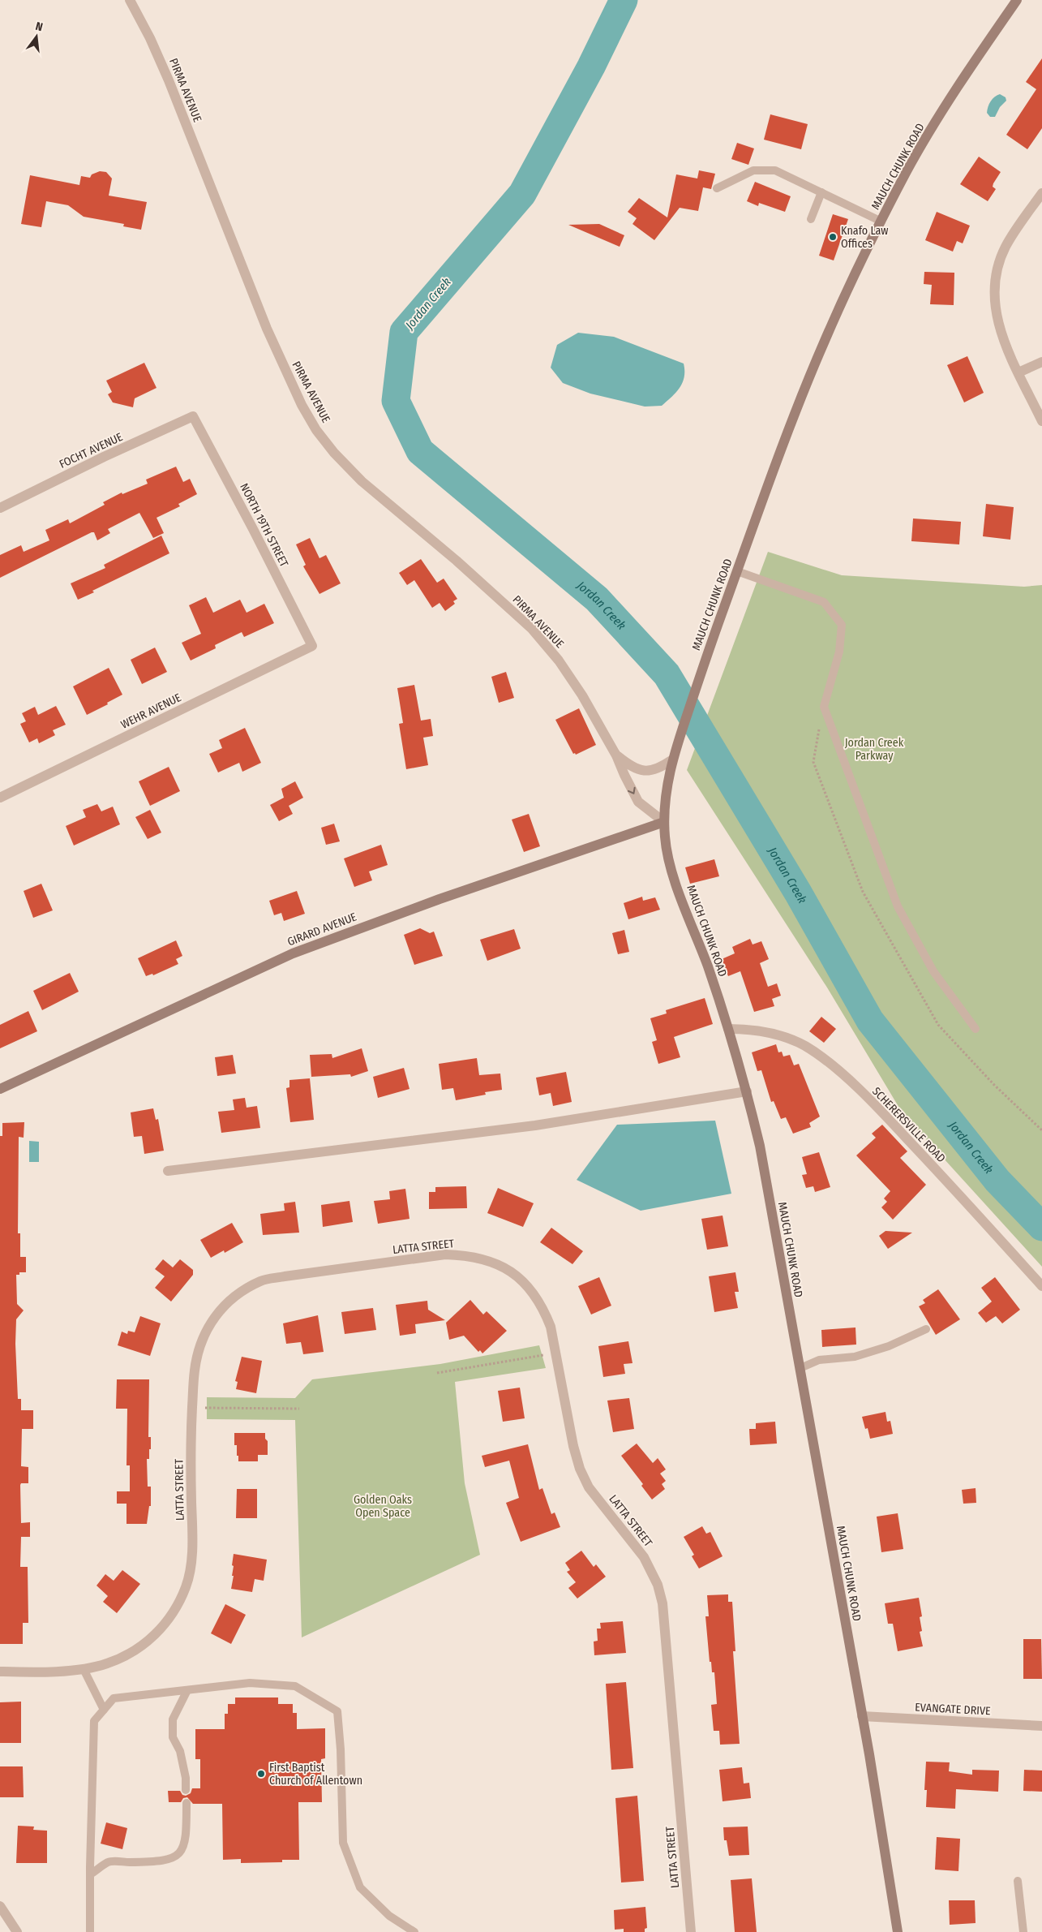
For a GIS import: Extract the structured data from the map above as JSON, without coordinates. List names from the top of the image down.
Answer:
{
  "streets": {
    "main road": ["MAUCH CHUNK ROAD", "GIRARD AVENUE"],
    "street": [
      "PIRMA AVENUE",
      "FOCHT AVENUE",
      "NORTH 19TH STREET",
      "WEHR AVENUE",
      "SCHERERSVILLE ROAD",
      "LATTA STREET",
      "EVANGATE DRIVE"
    ]
  },
  "crossings": [
    ["PIRMA AVENUE", "MAUCH CHUNK ROAD"],
    ["PIRMA AVENUE", "GIRARD AVENUE"],
    ["MAUCH CHUNK ROAD", "GIRARD AVENUE"],
    ["MAUCH CHUNK ROAD", "SCHERERSVILLE ROAD"],
    ["MAUCH CHUNK ROAD", "EVANGATE DRIVE"],
    ["FOCHT AVENUE", "NORTH 19TH STREET"],
    ["NORTH 19TH STREET", "WEHR AVENUE"]
  ],
  "water": ["Jordan Creek"],
  "parks": ["Jordan Creek Parkway", "Golden Oaks Open Space"],
  "places": ["Knafo Law Offices", "First Baptist Church of Allentown"],
  "north": "top"
}
